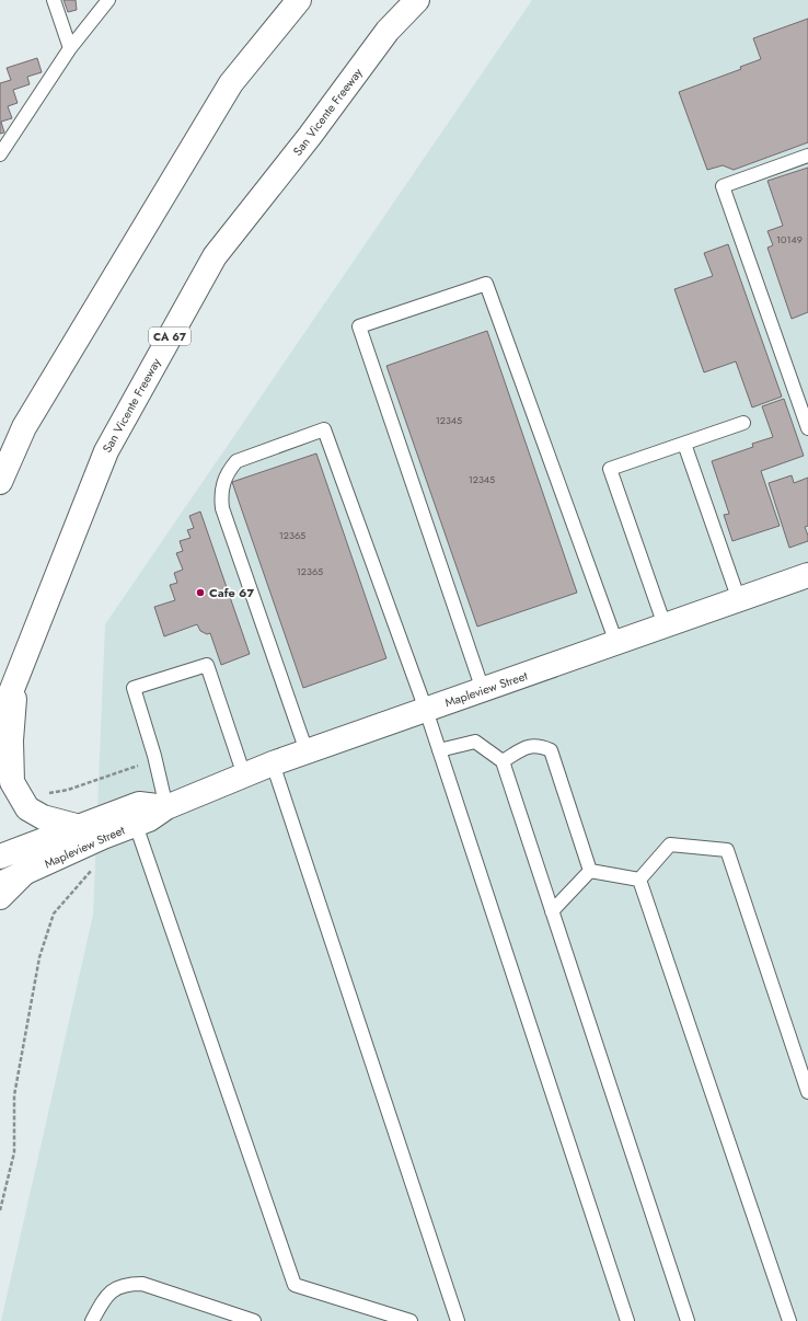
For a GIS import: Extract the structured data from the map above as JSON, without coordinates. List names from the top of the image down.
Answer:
{
  "streets": {
    "main road": ["San Vicente Freeway", "CA 67", "Mapleview Street"]
  },
  "places": ["Cafe 67"],
  "house_numbers": [
    "10149",
    "12345",
    "12345",
    "12365",
    "12365"
  ]
}
